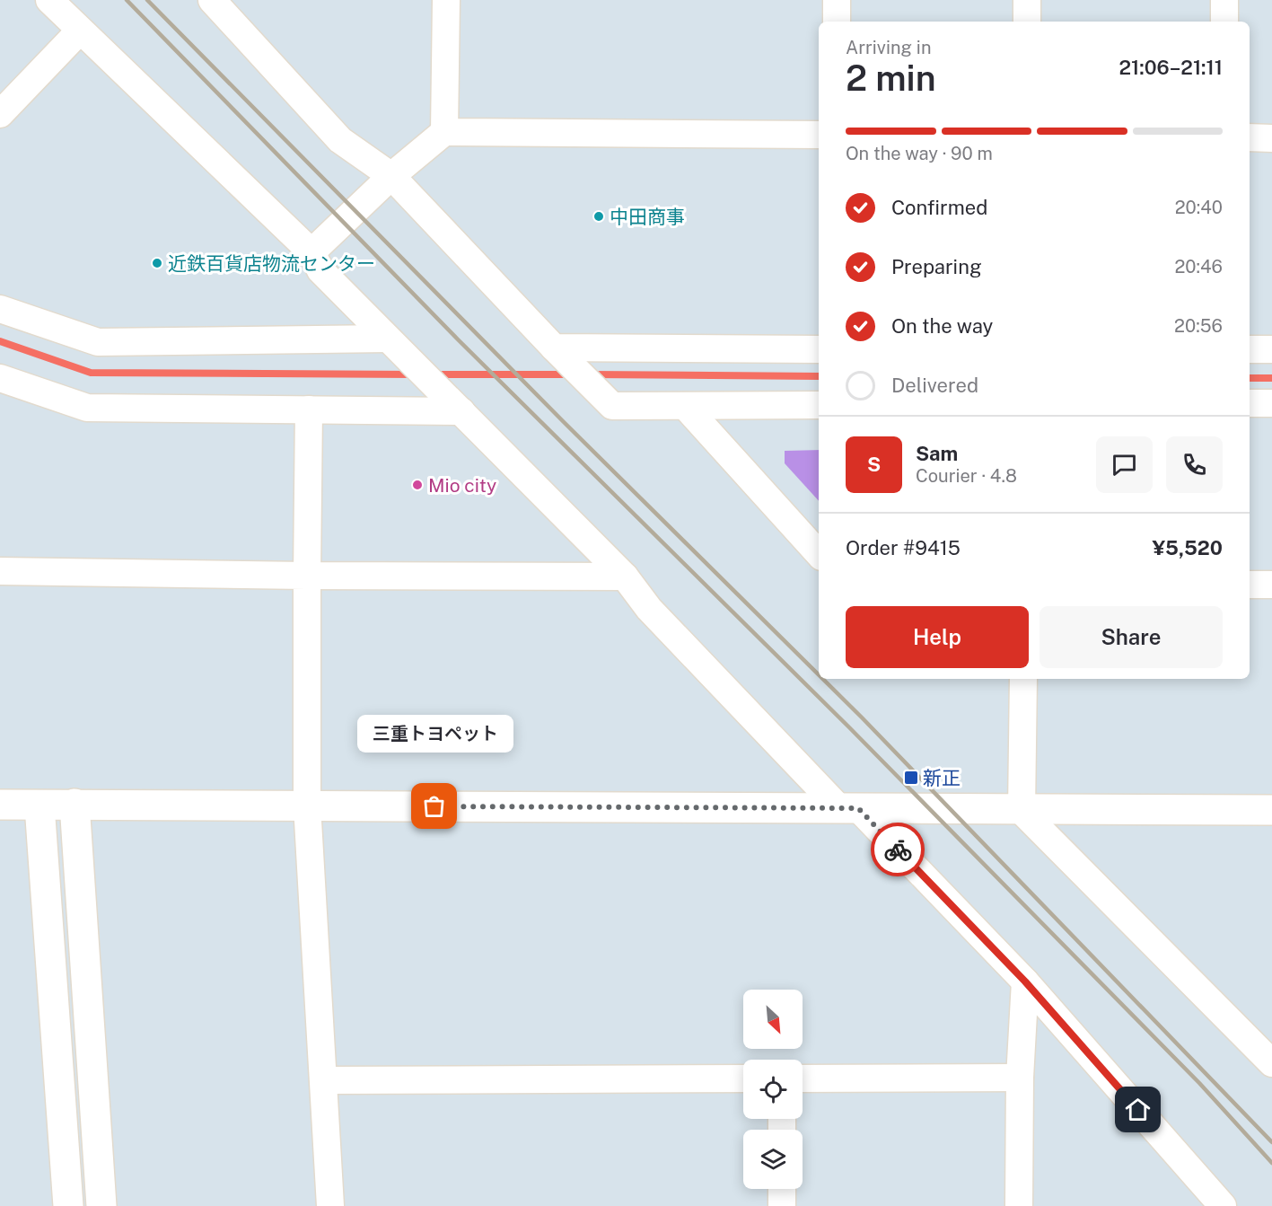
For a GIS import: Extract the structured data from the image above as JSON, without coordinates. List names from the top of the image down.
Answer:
{
  "places": {
    "other": [
      "中田商事",
      "近鉄百貨店物流センター",
      "Mio city",
      "三重トヨペット"
    ],
    "transit": ["新正"]
  },
  "north": "bottom right",
  "page": {
    "heading": ["2 min", "Arriving in", "21:06–21:11"],
    "panel": [
      "Sam",
      "Courier · 4.8",
      "Order #9415",
      "¥5,520"
    ],
    "bar": "On the way · 90 m",
    "list": [
      ["Confirmed", "20:40"],
      ["Preparing", "20:46"],
      ["On the way", "20:56"],
      "Delivered"
    ],
    "round": "S",
    "buttons": ["Help", "Share"],
    "bubble": "三重トヨペット"
  }
}
